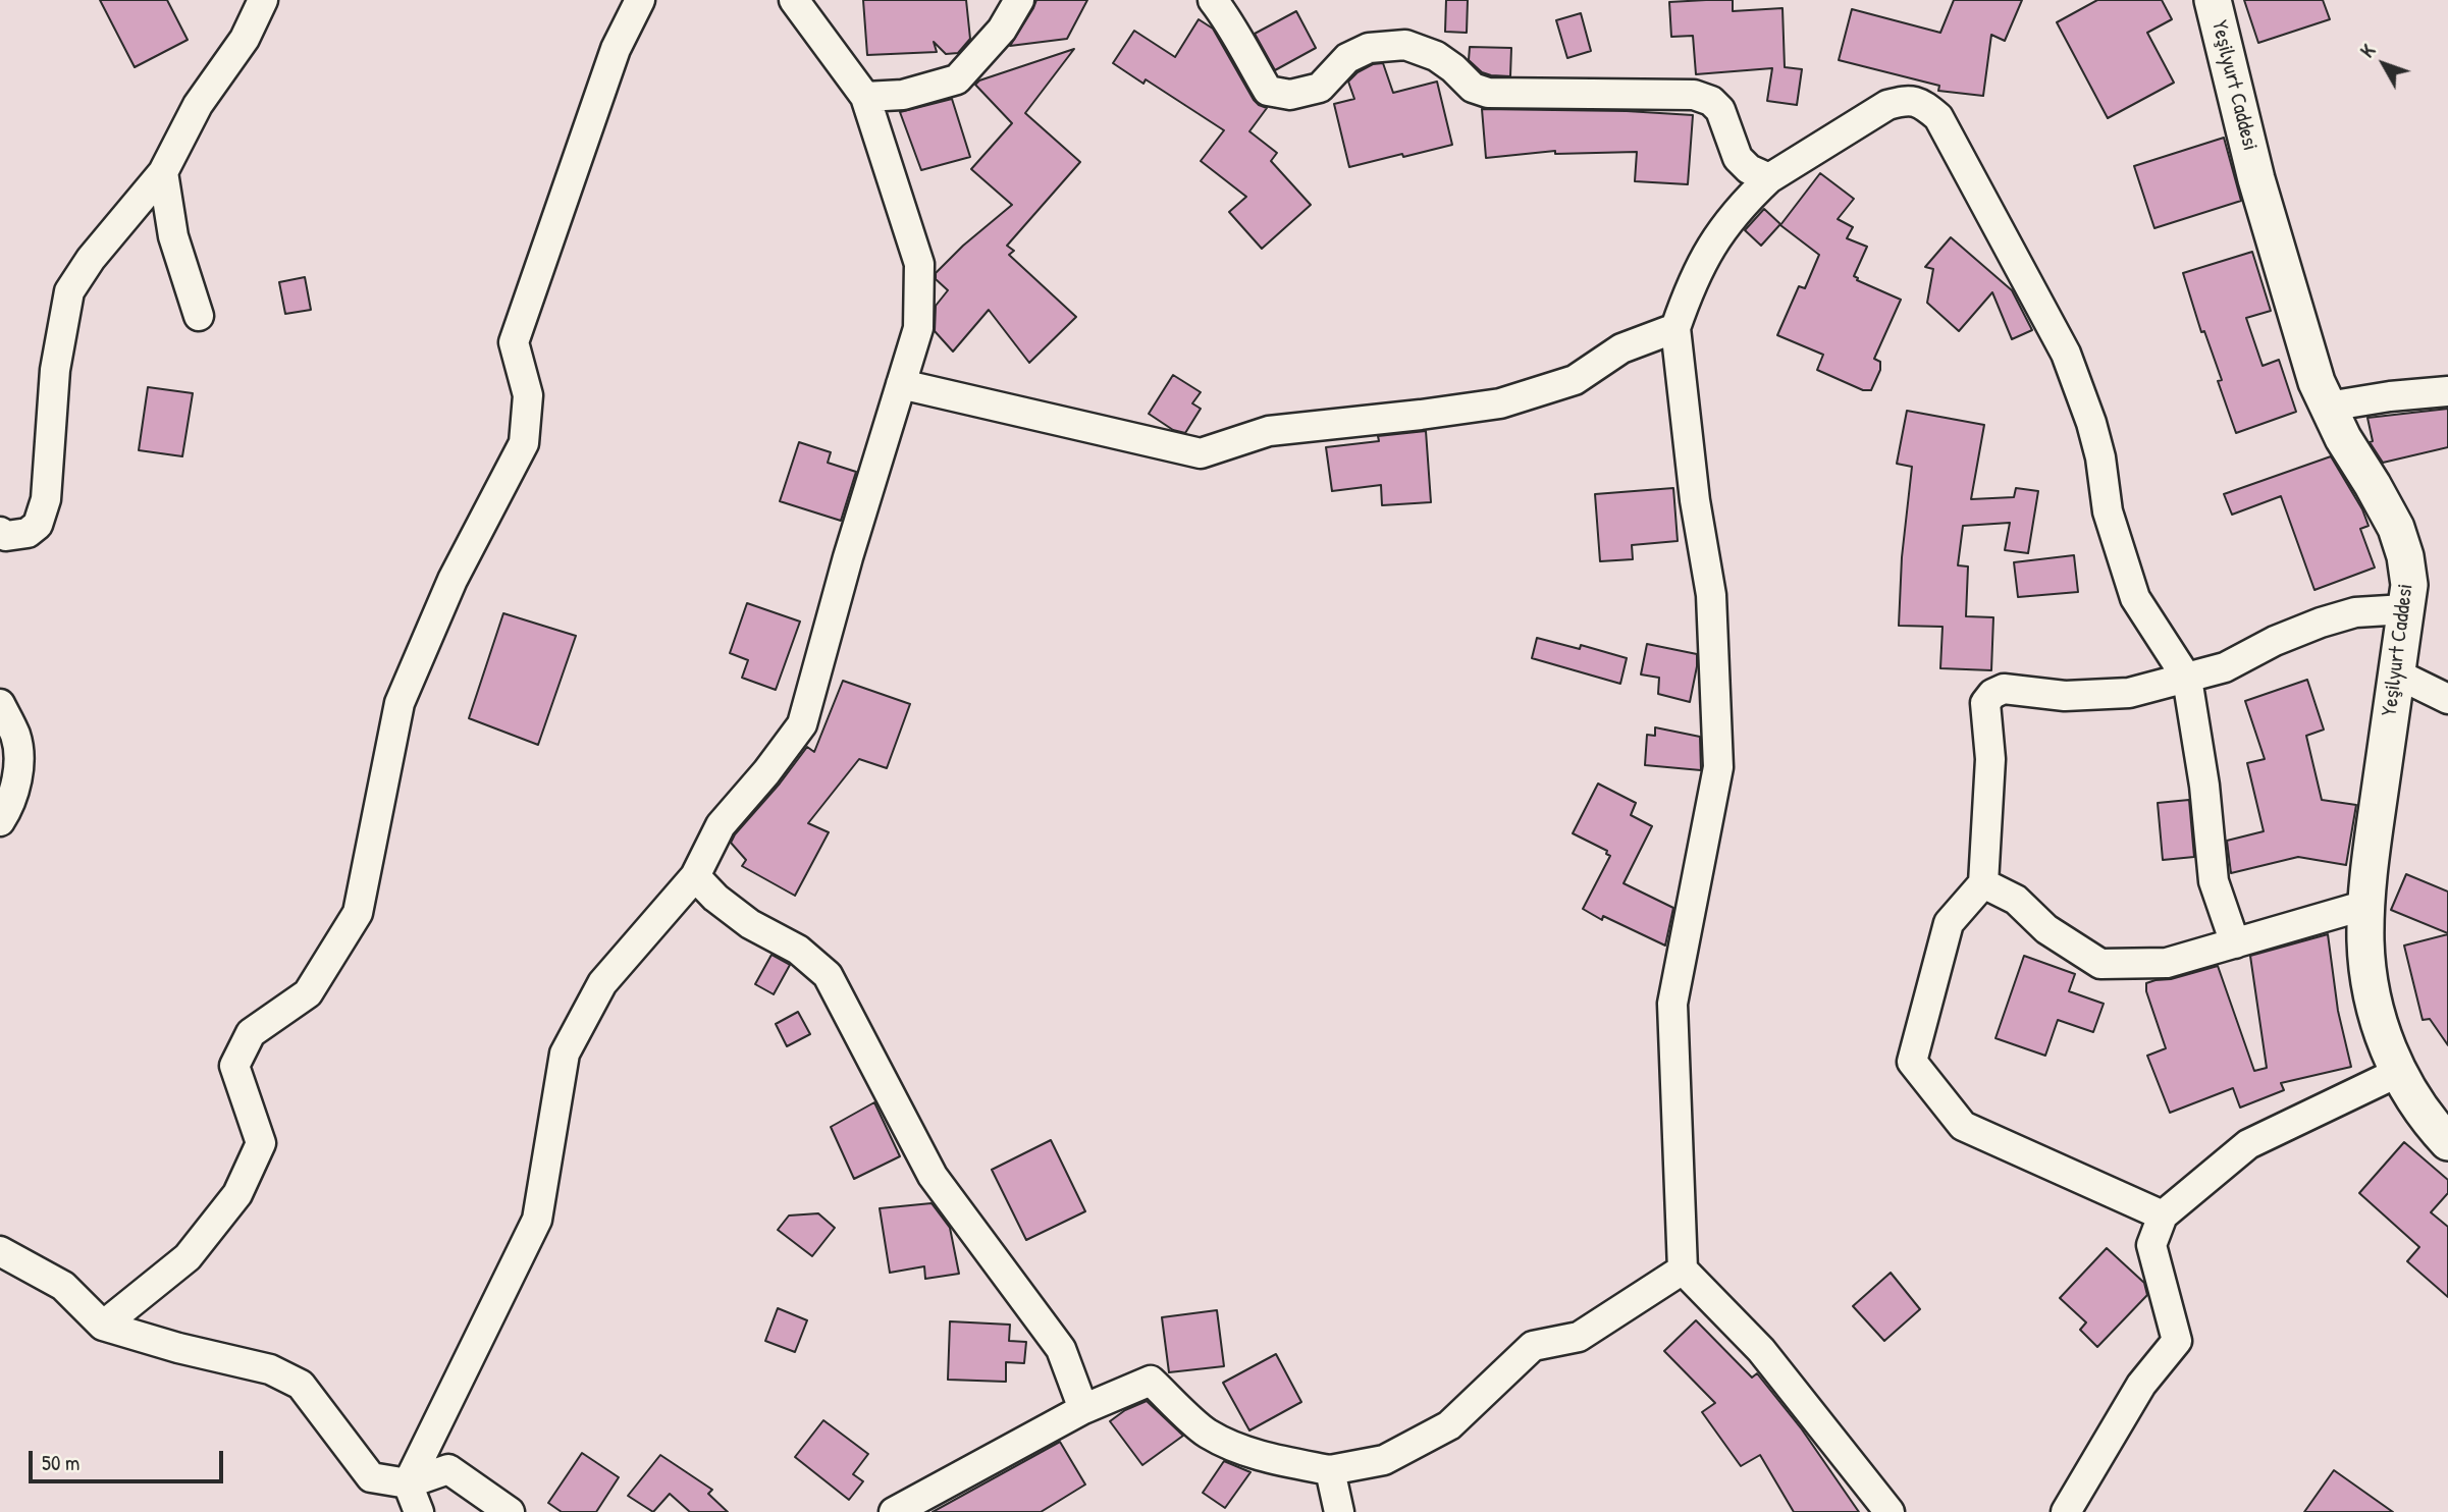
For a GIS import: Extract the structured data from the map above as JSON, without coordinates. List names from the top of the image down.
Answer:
{
  "streets": {
    "main road": ["Yeşilyurt Caddesi"]
  },
  "scale_bar": "50 m",
  "north": "top left"
}
